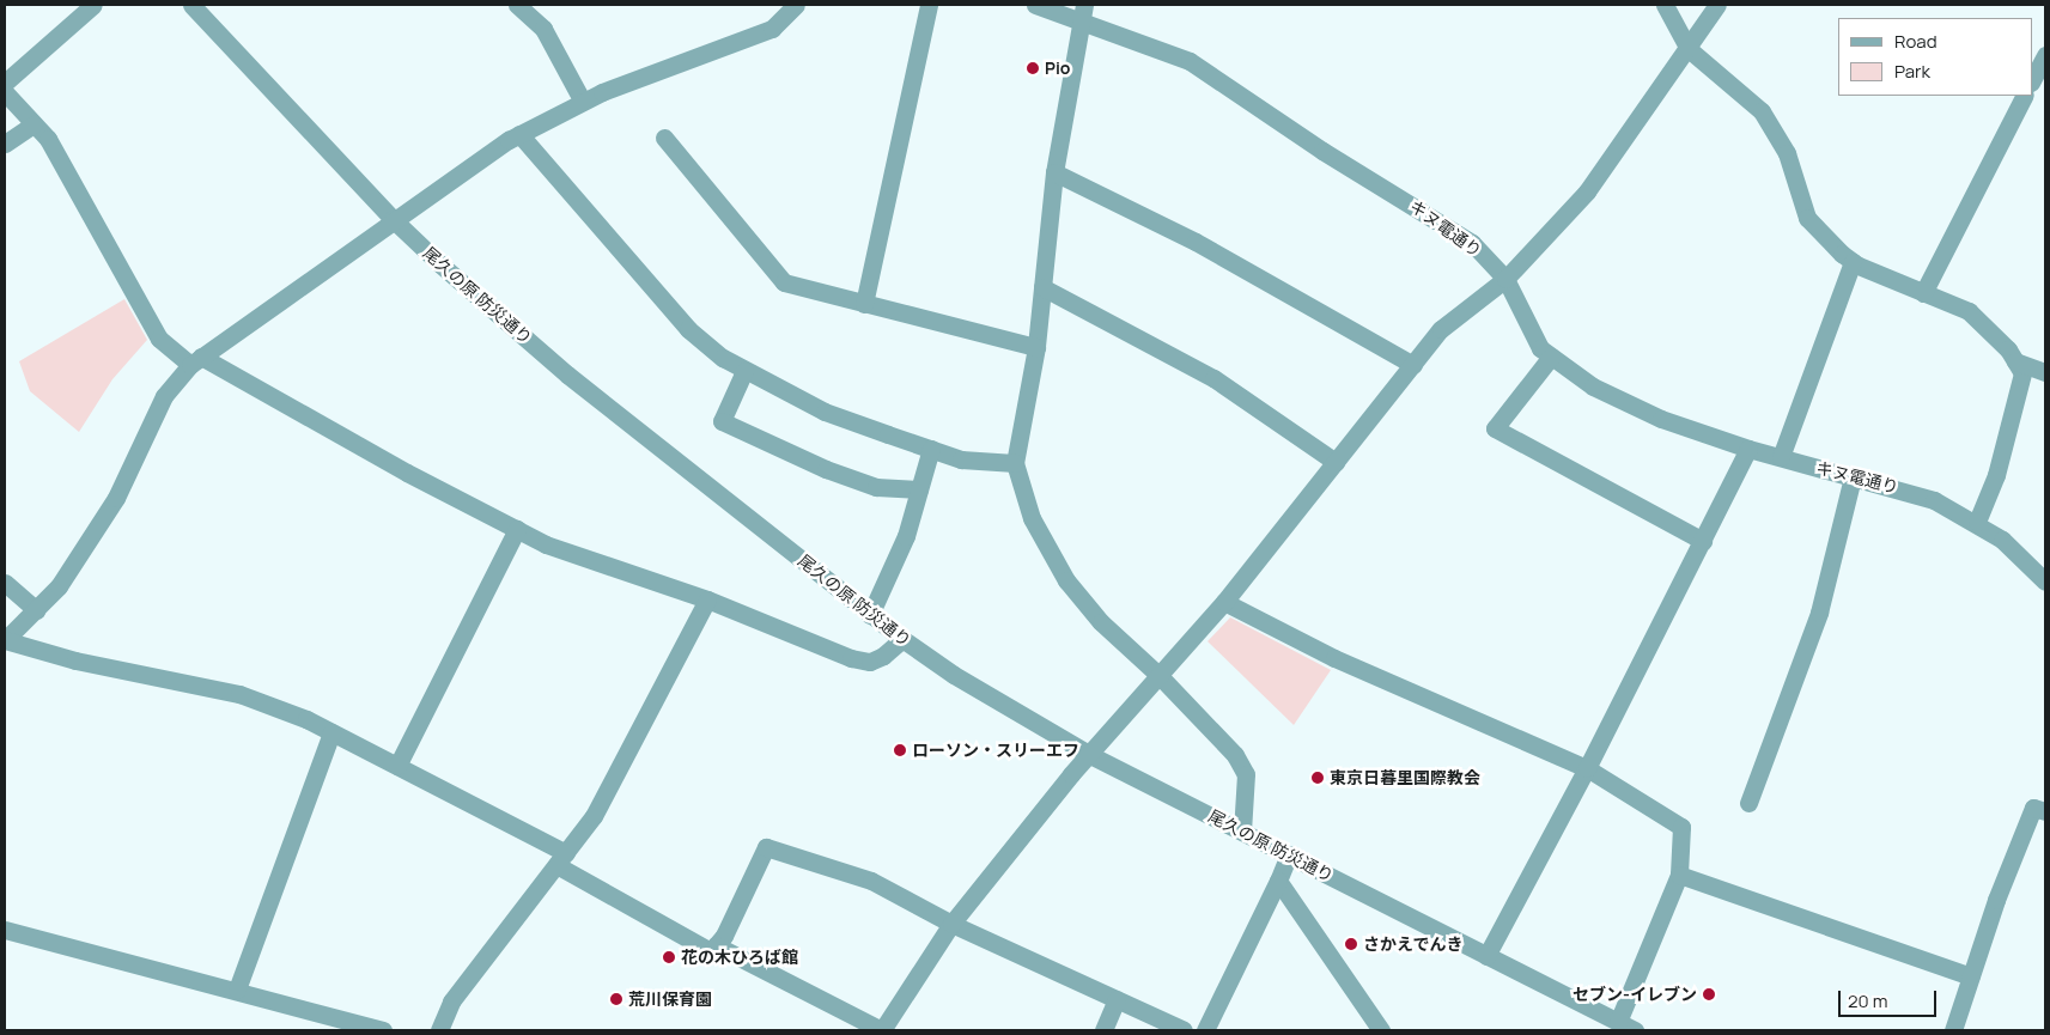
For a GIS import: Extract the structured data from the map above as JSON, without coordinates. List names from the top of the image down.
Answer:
{
  "streets": {
    "street": ["キヌ電通り", "尾久の原 防災通り"]
  },
  "places": [
    "Pio",
    "ローソン・スリーエフ",
    "東京日暮里国際教会",
    "さかえでんき",
    "花の木ひろば館",
    "セブン-イレブン",
    "荒川保育園"
  ],
  "legend": ["Road", "Park"],
  "scale_bar": "20 m"
}
